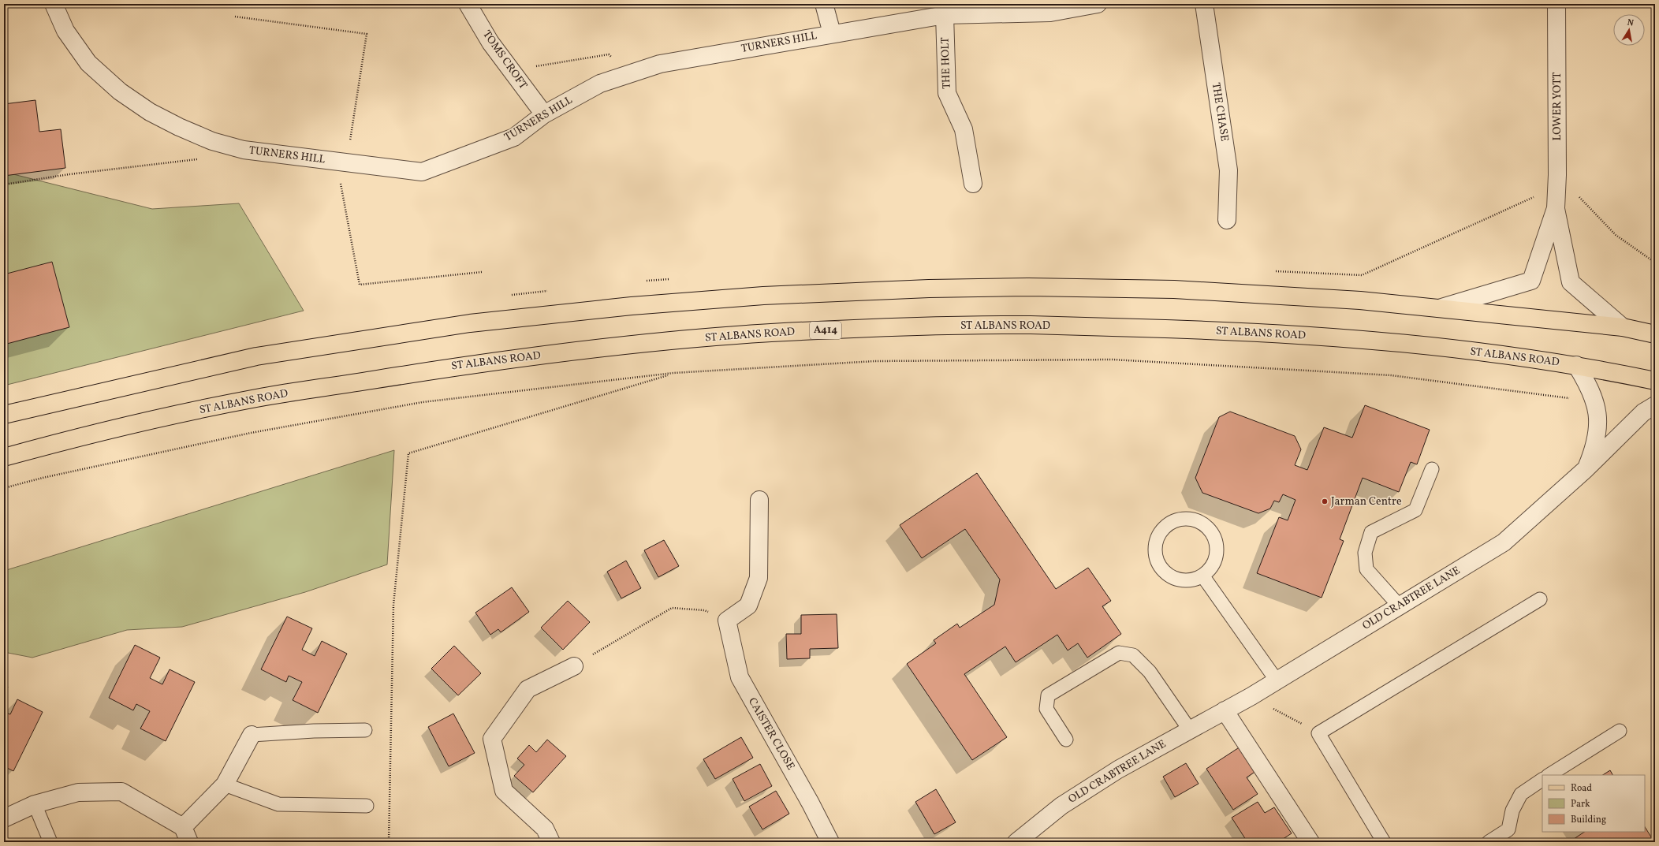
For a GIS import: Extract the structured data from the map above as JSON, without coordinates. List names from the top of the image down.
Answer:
{
  "streets": {
    "main road": ["ST ALBANS ROAD", "A414"],
    "street": [
      "TURNERS HILL",
      "TOMS CROFT",
      "THE HOLT",
      "LOWER YOTT",
      "THE CHASE",
      "OLD CRABTREE LANE",
      "CAISTER CLOSE"
    ]
  },
  "crossings": [
    ["TURNERS HILL", "TOMS CROFT"],
    ["TURNERS HILL", "THE HOLT"],
    ["ST ALBANS ROAD", "OLD CRABTREE LANE"]
  ],
  "places": ["Jarman Centre"],
  "legend": ["Road", "Park", "Building"],
  "north": "top"
}
